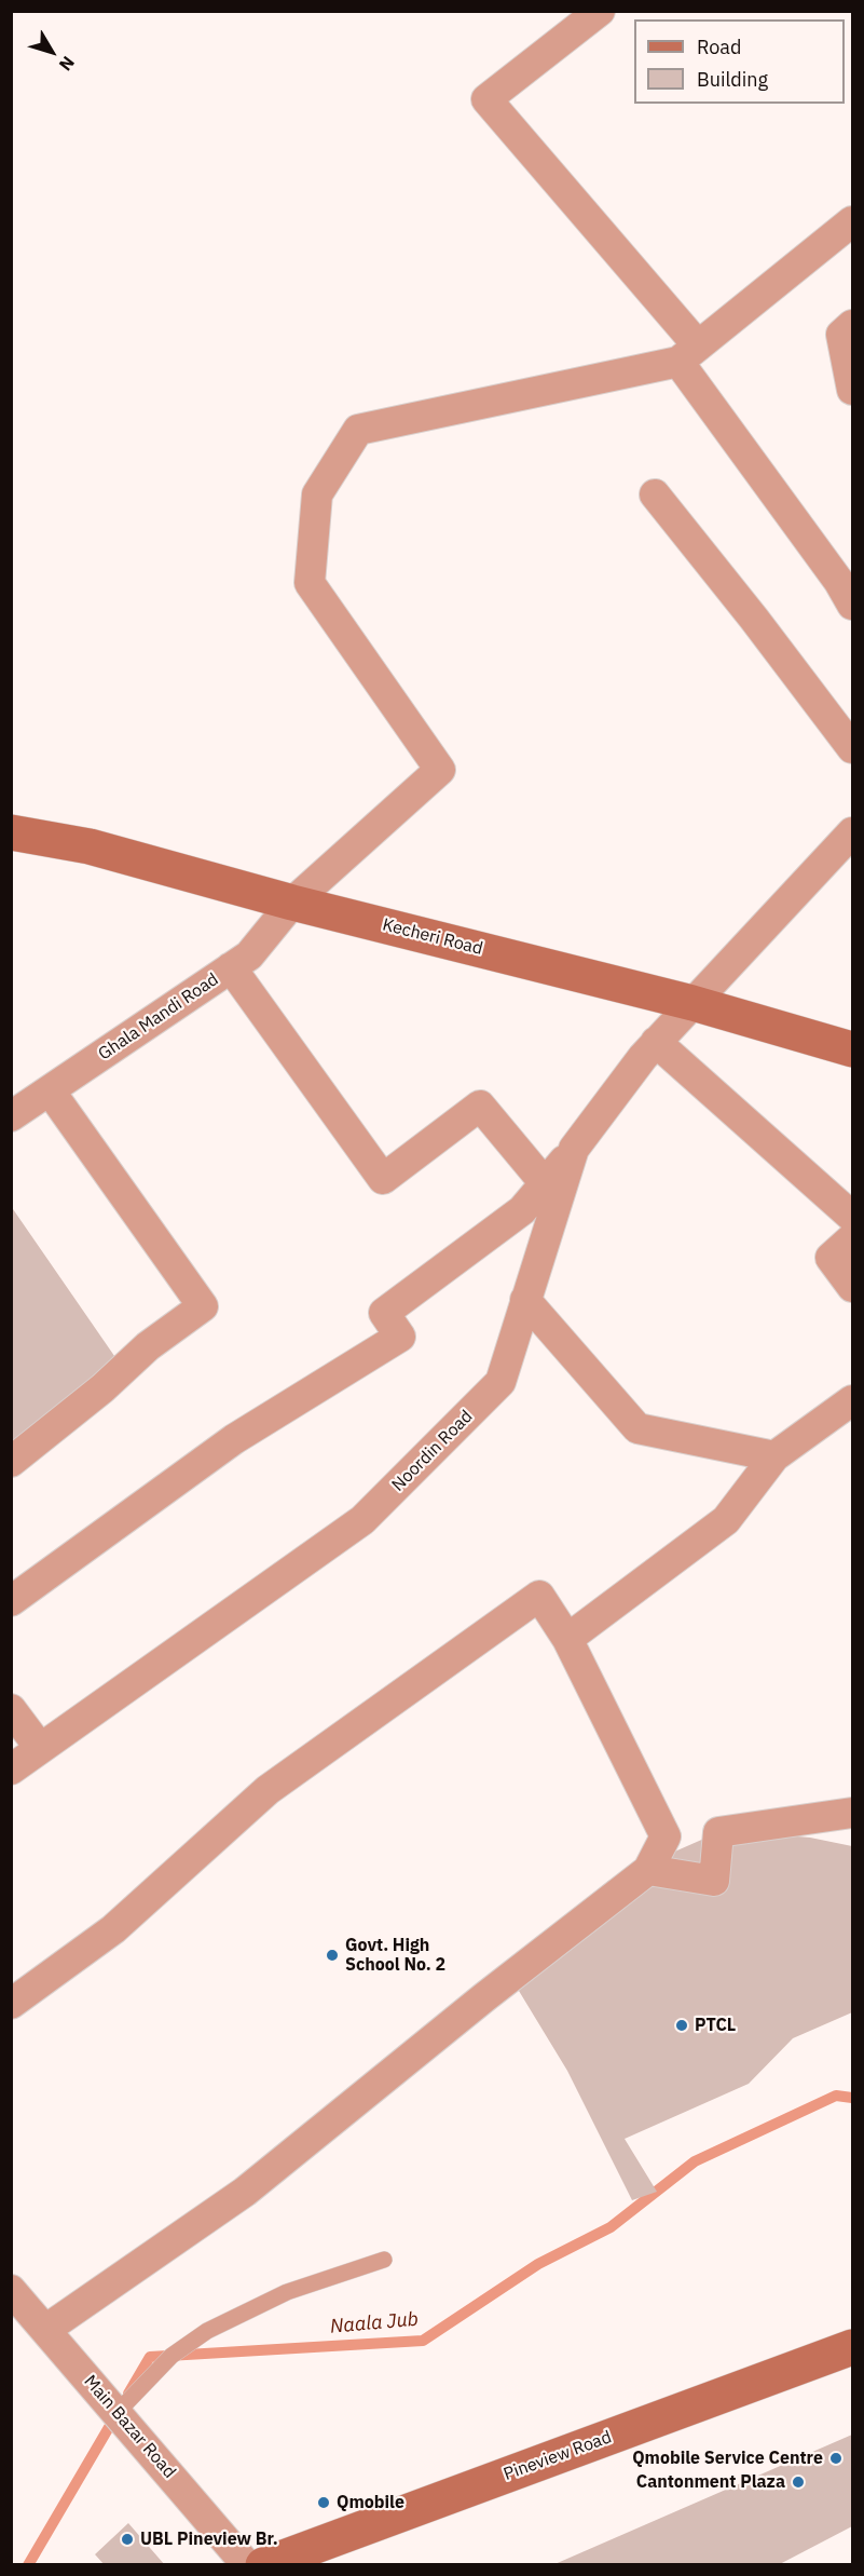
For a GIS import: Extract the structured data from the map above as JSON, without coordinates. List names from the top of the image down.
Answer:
{
  "streets": {
    "street": [
      "Kecheri Road",
      "Ghala Mandi Road",
      "Noordin Road",
      "Main Bazar Road",
      "Pineview Road"
    ]
  },
  "crossings": [
    ["Kecheri Road", "Ghala Mandi Road"],
    ["Kecheri Road", "Noordin Road"]
  ],
  "water": ["Naala Jub"],
  "places": [
    "Govt. High School No. 2",
    "PTCL",
    "Qmobile Service Centre",
    "Cantonment Plaza",
    "Qmobile",
    "UBL Pineview Br."
  ],
  "legend": ["Road", "Building"],
  "north": "bottom right"
}
